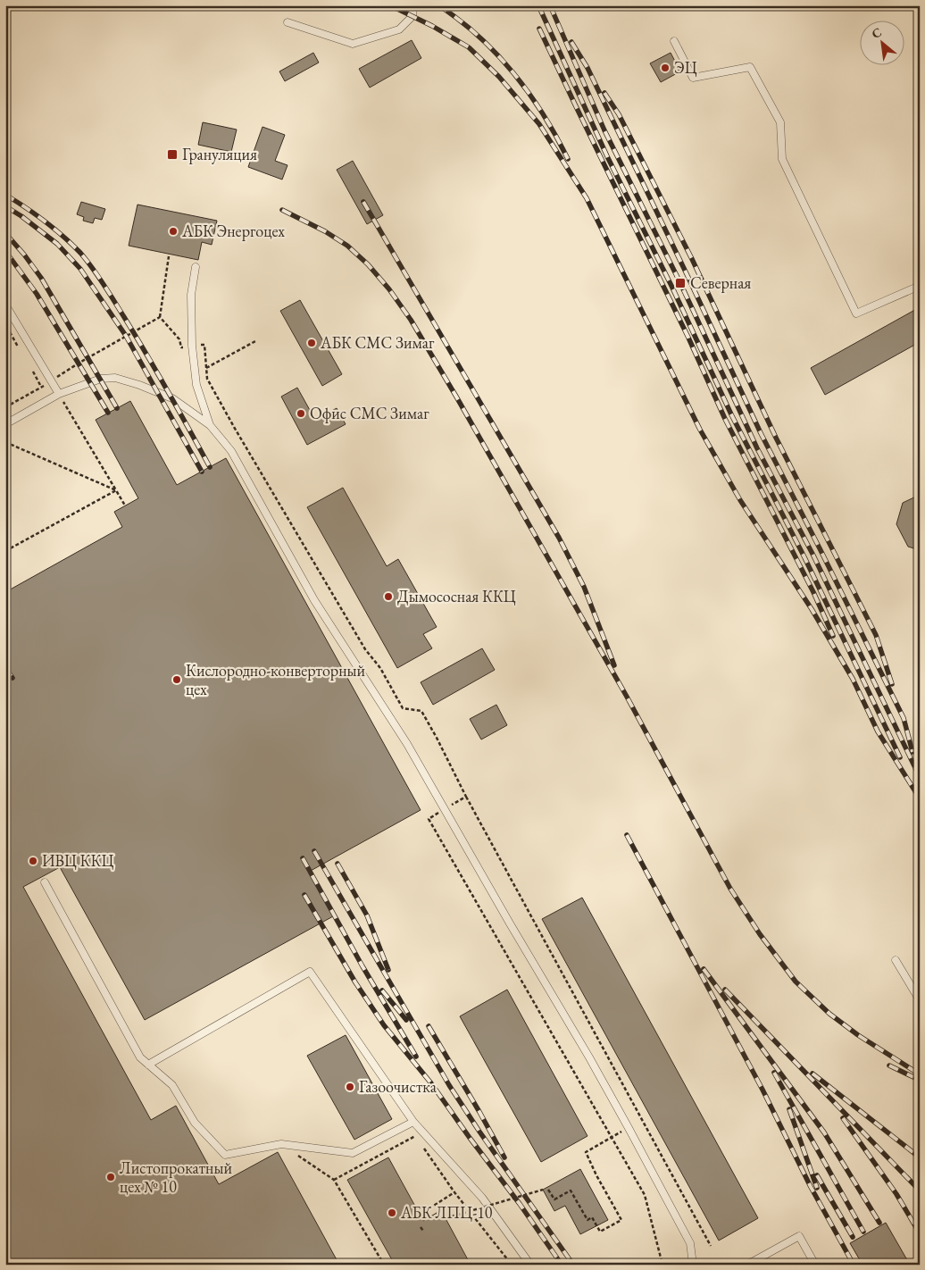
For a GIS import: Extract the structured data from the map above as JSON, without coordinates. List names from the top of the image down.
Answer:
{
  "places": {
    "other": [
      "ЭЦ",
      "АБК Энергоцех",
      "АБК СМС Зимаг",
      "Офис СМС Зимаг",
      "Дымососная ККЦ",
      "Кислородно-конверторный цех",
      "ИВЦ ККЦ",
      "Газоочистка",
      "Листопрокатный цех № 10",
      "АБК ЛПЦ-10"
    ],
    "transit": ["Грануляция", "Северная"]
  },
  "north": "top left"
}
